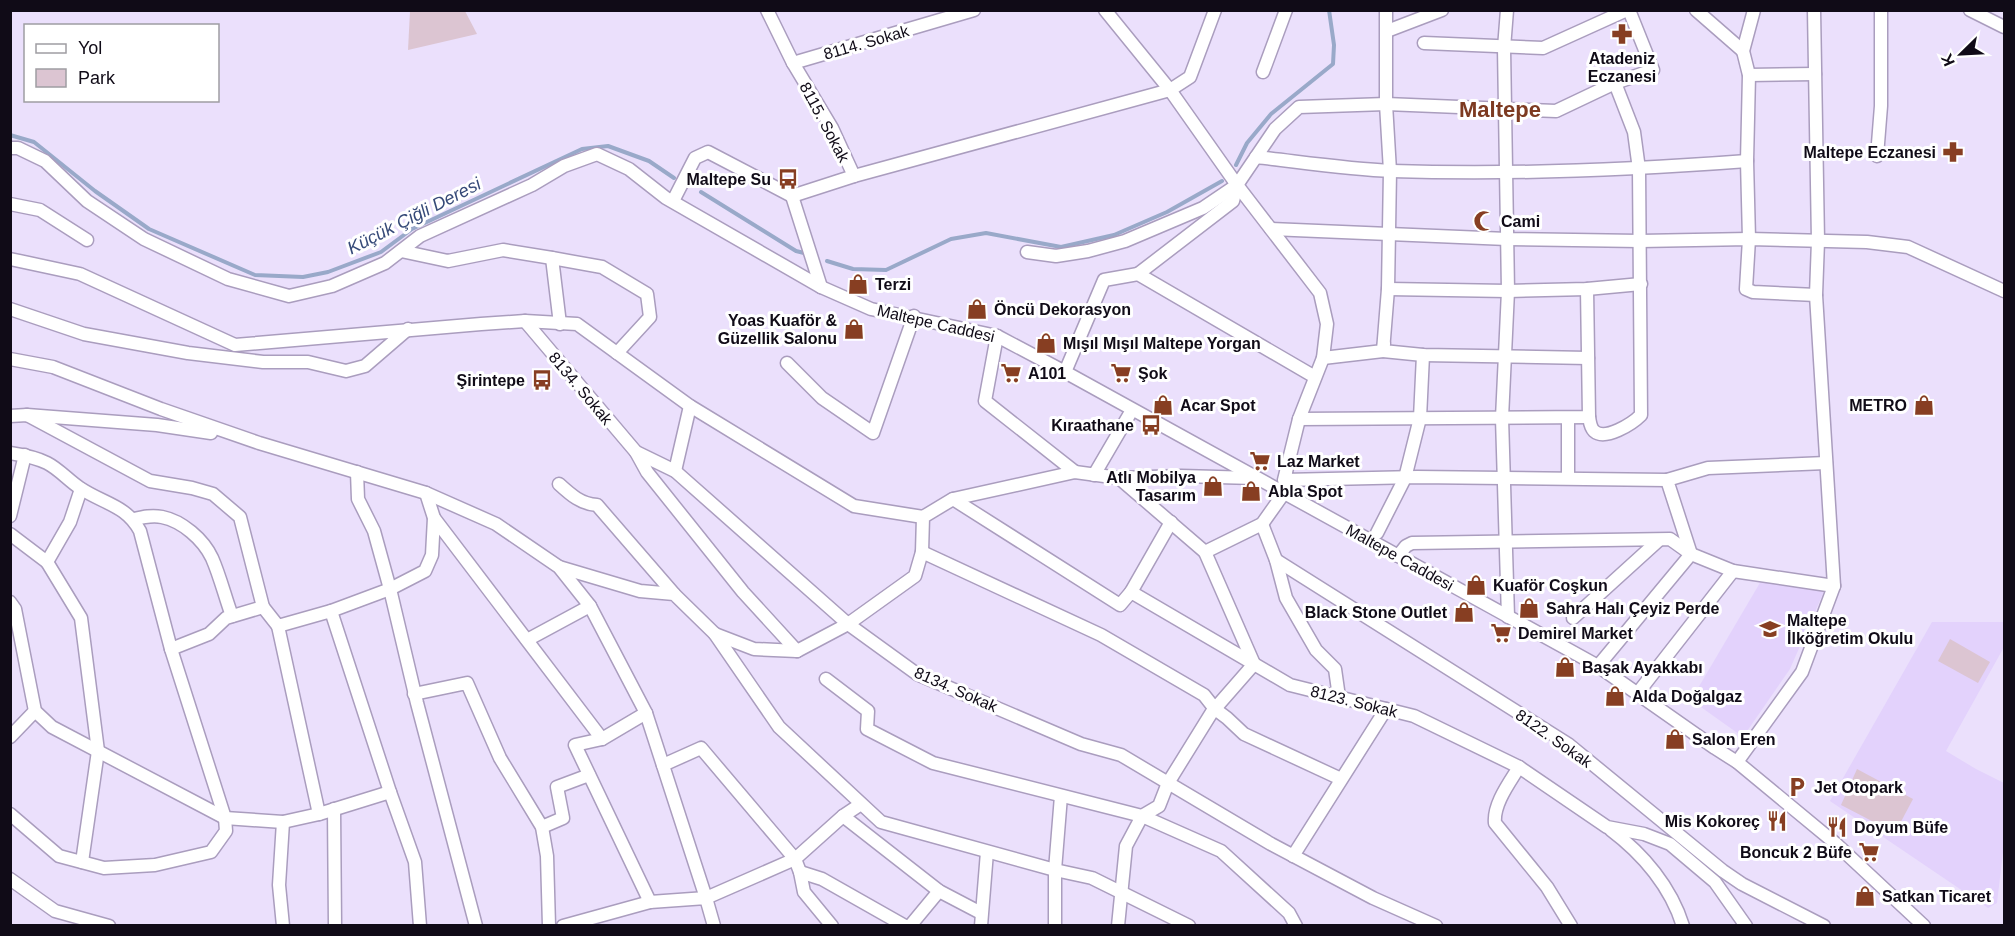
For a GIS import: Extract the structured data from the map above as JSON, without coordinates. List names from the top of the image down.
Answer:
{
  "streets": {
    "street": [
      "8114. Sokak",
      "8115. Sokak",
      "Maltepe Caddesi",
      "8134. Sokak",
      "8123. Sokak",
      "8122. Sokak"
    ]
  },
  "crossings": [
    ["8114. Sokak", "8115. Sokak"]
  ],
  "districts": ["Maltepe"],
  "water": ["Küçük Çiğli Deresi"],
  "places": {
    "pharmacy": ["Atadeniz Eczanesi", "Maltepe Eczanesi"],
    "bus stop": ["Maltepe Su", "Şirintepe", "Kıraathane"],
    "mosque": ["Cami"],
    "shop": [
      "Terzi",
      "Öncü Dekorasyon",
      "Yoas Kuaför & Güzellik Salonu",
      "Mışıl Mışıl Maltepe Yorgan",
      "Acar Spot",
      "METRO",
      "Atlı Mobilya Tasarım",
      "Abla Spot",
      "Kuaför Coşkun",
      "Sahra Halı Çeyiz Perde",
      "Black Stone Outlet",
      "Başak Ayakkabı",
      "Alda Doğalgaz",
      "Salon Eren",
      "Satkan Ticaret"
    ],
    "supermarket": [
      "A101",
      "Şok",
      "Laz Market",
      "Demirel Market",
      "Boncuk 2 Büfe"
    ],
    "school or university": ["Maltepe İlköğretim Okulu"],
    "parking": ["Jet Otopark"],
    "restaurant": ["Mis Kokoreç", "Doyum Büfe"]
  },
  "legend": ["Yol", "Park"],
  "north": "bottom left"
}
